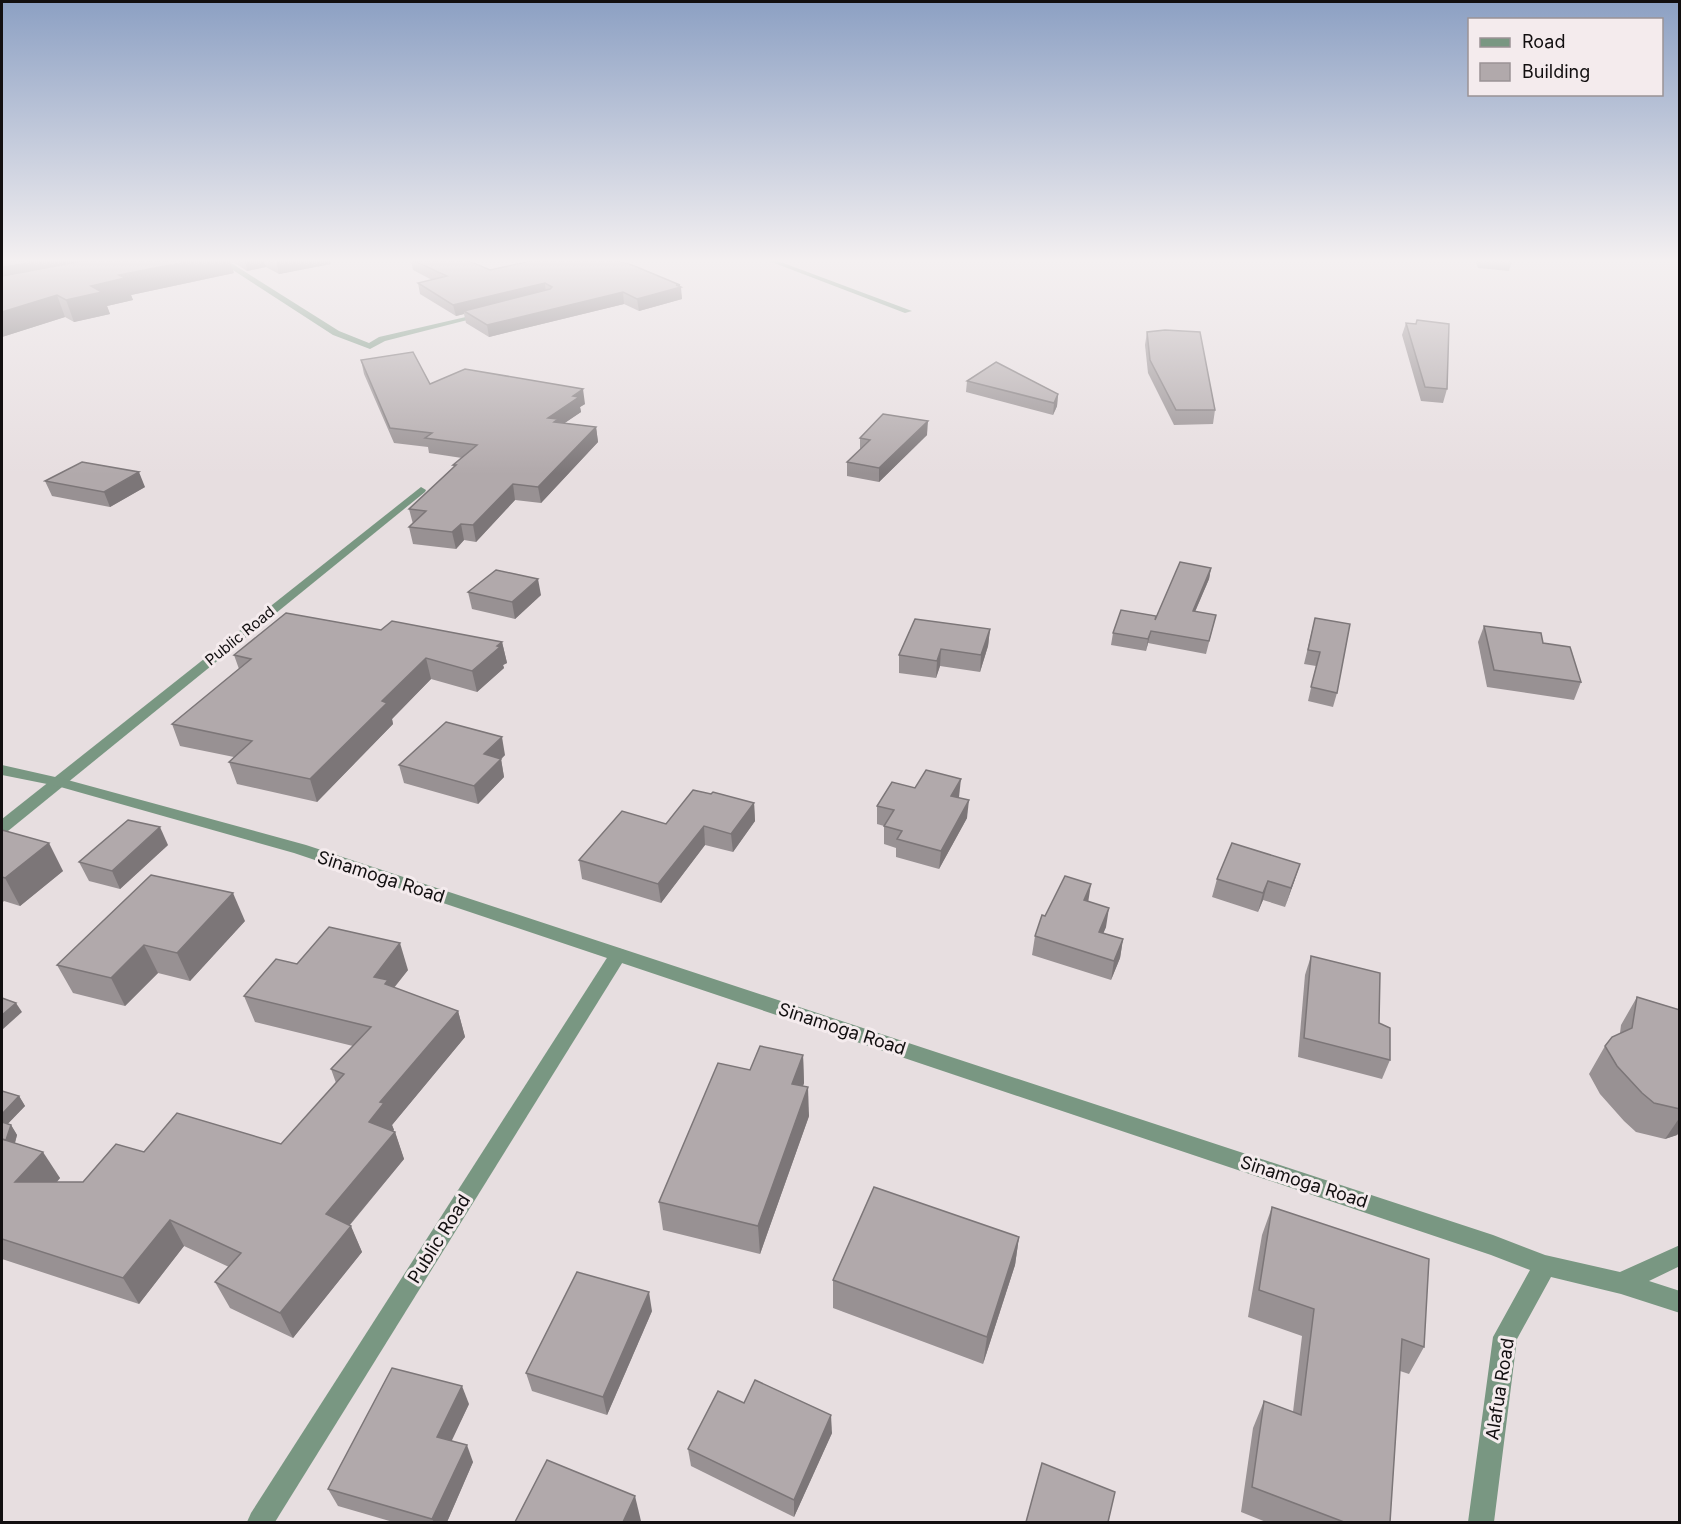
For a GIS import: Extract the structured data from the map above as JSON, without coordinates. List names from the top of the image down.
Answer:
{
  "streets": {
    "street": ["Public Road", "Sinamoga Road", "Alafua Road"]
  },
  "crossings": [
    ["Public Road", "Sinamoga Road"],
    ["Sinamoga Road", "Alafua Road"]
  ],
  "legend": ["Road", "Building"]
}
